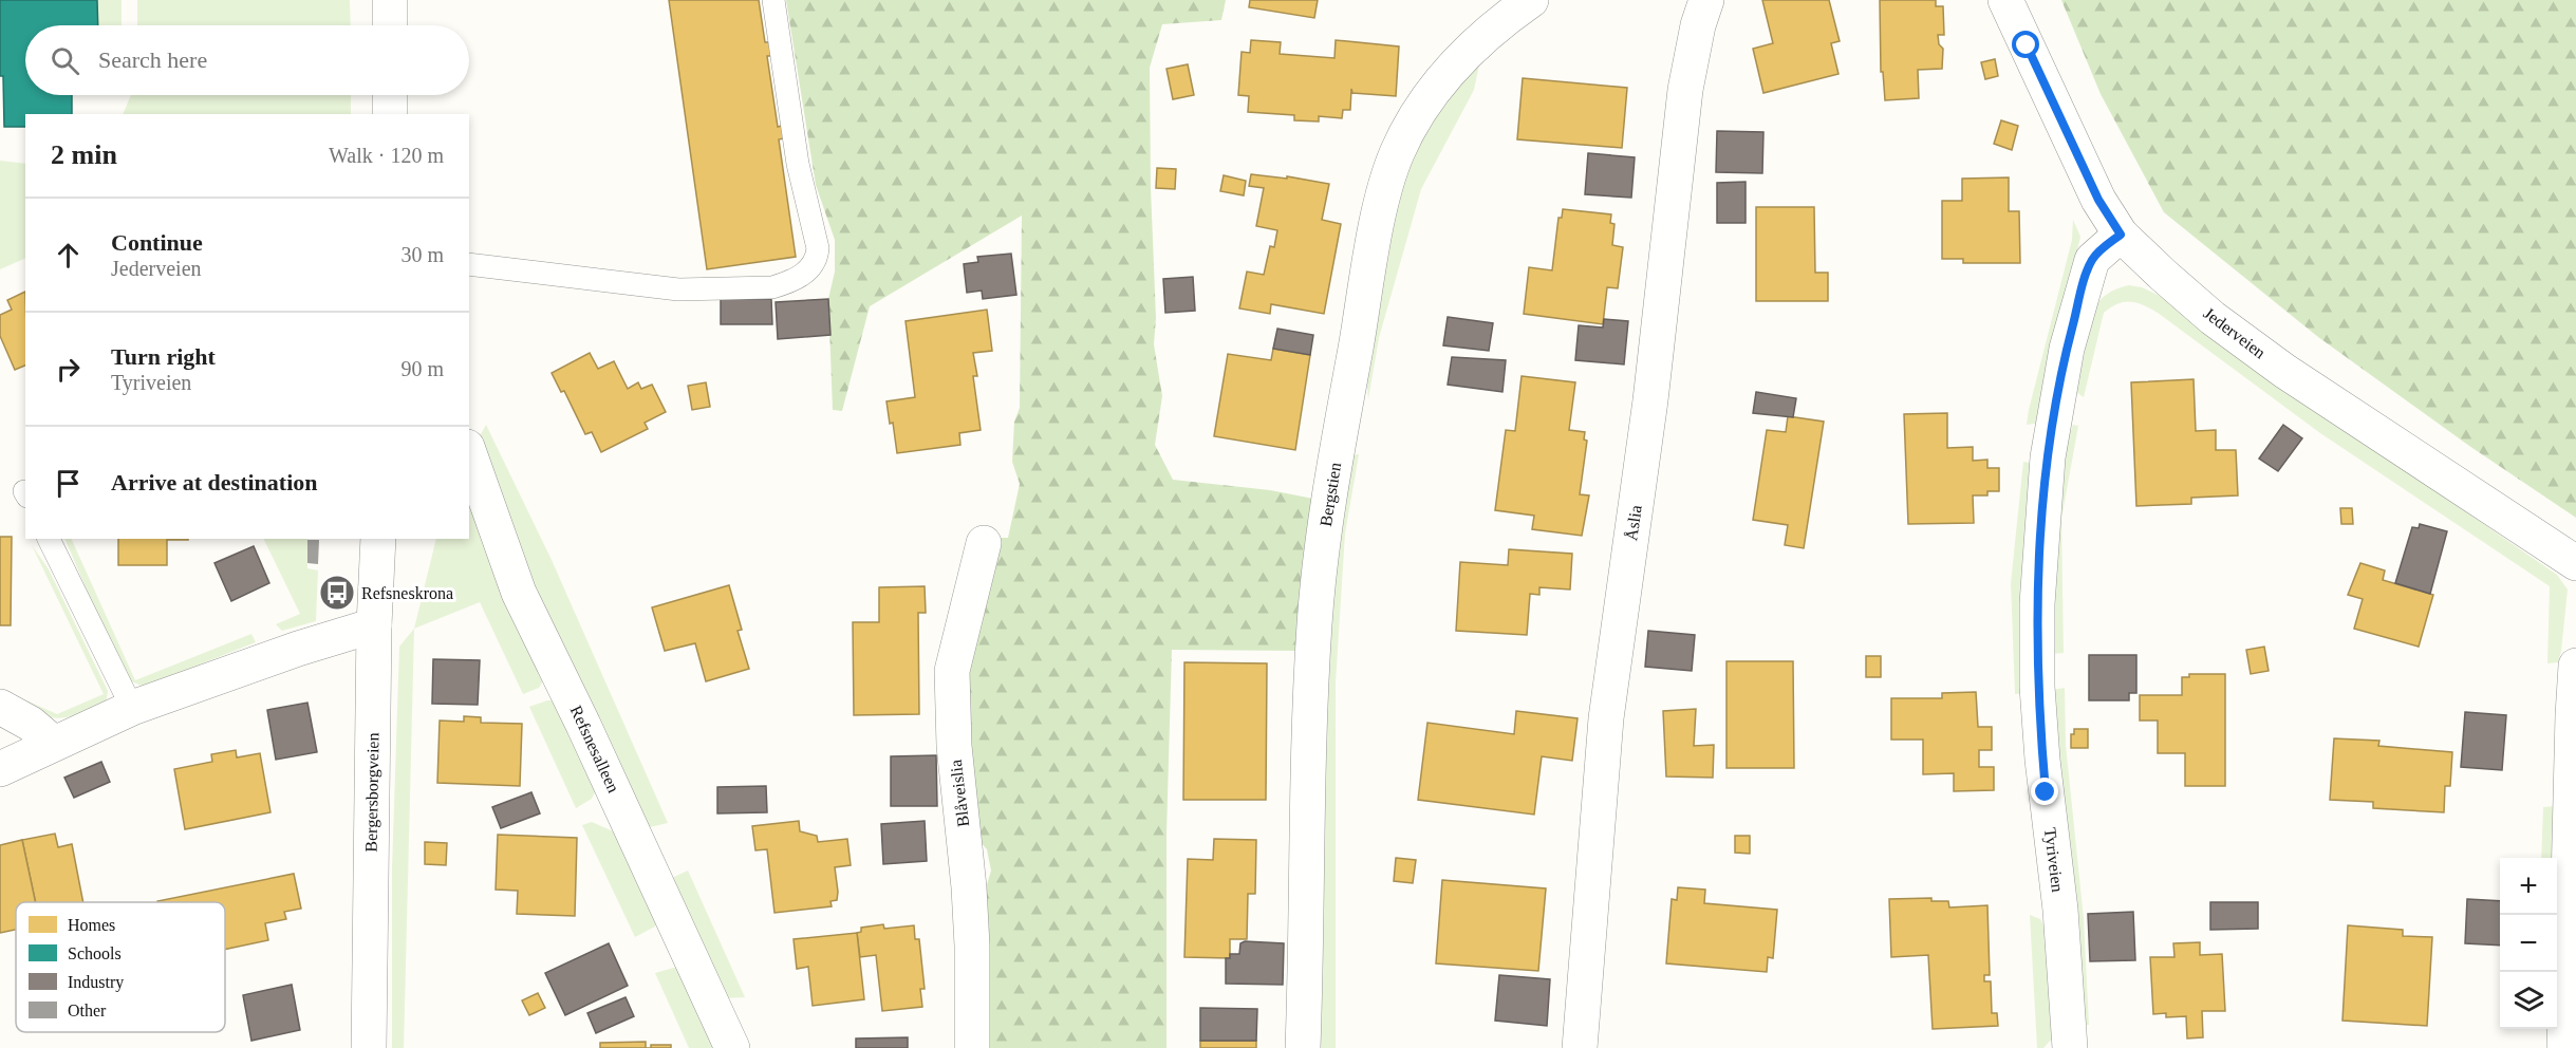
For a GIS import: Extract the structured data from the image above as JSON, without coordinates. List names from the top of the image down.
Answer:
{
  "streets": {
    "street": [
      "Jederveien",
      "Bergstien",
      "Åslia",
      "Refsnesalleen",
      "Bergersborgveien",
      "Blåveislia",
      "Tyriveien"
    ]
  },
  "crossings": [
    ["Jederveien", "Tyriveien"]
  ],
  "places": {
    "bus stop": ["Refsneskrona"]
  },
  "legend": [
    "Homes",
    "Schools",
    "Industry",
    "Other"
  ],
  "page": {
    "search": "Search here",
    "heading": ["2 min", "Walk · 120 m"],
    "list": [
      ["Continue", "Jederveien", "30 m"],
      ["Turn right", "Tyriveien", "90 m"],
      "Arrive at destination"
    ],
    "map_buttons": ["+", "−"]
  }
}
